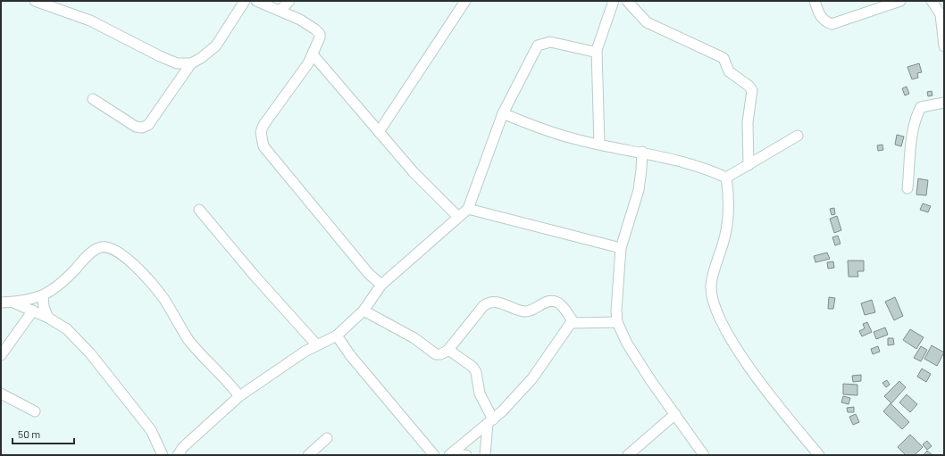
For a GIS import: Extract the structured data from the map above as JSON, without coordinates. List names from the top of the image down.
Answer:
{
  "scale_bar": "50 m"
}
